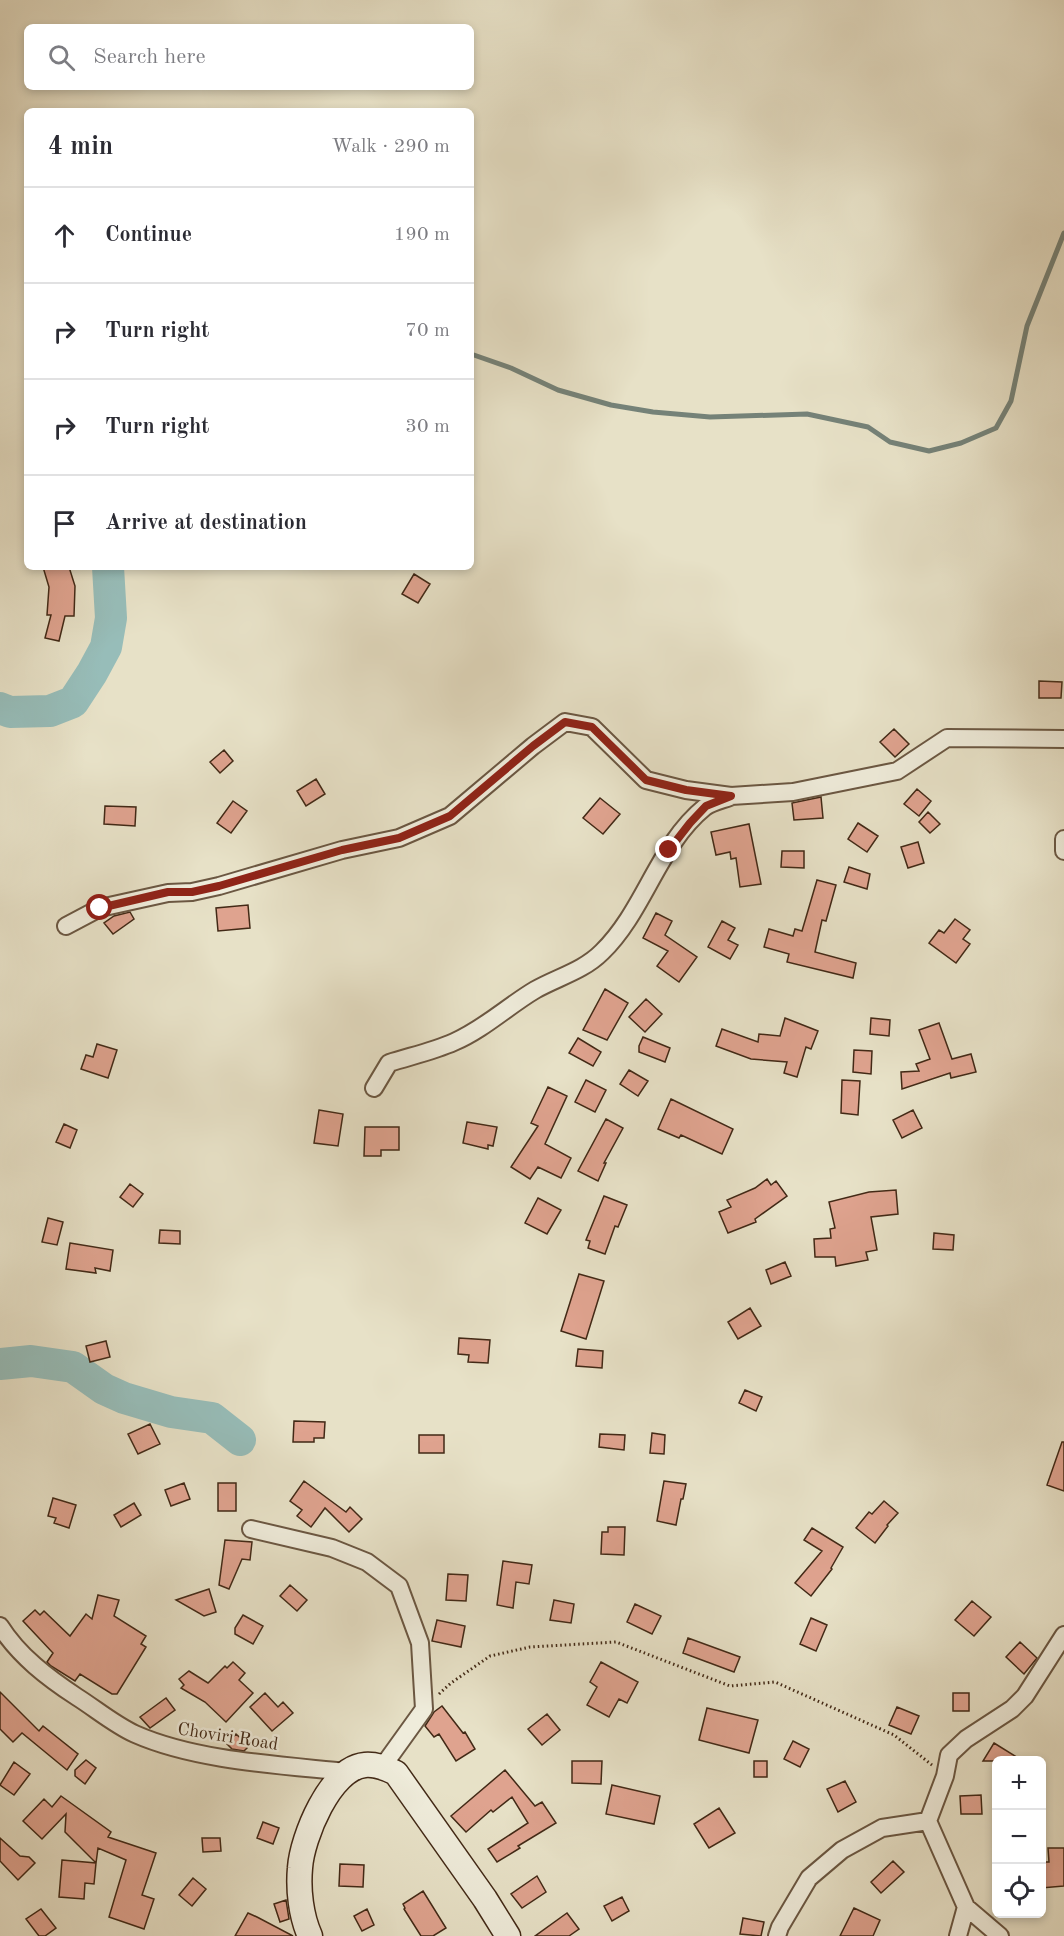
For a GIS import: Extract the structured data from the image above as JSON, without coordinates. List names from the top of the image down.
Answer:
{
  "streets": {
    "street": ["Choviri Road"]
  },
  "page": {
    "search": "Search here",
    "heading": ["4 min", "Walk · 290 m"],
    "list": [
      ["Continue", "190 m"],
      ["Turn right", "70 m"],
      ["Turn right", "30 m"],
      "Arrive at destination"
    ],
    "map_buttons": ["+", "−"]
  }
}
